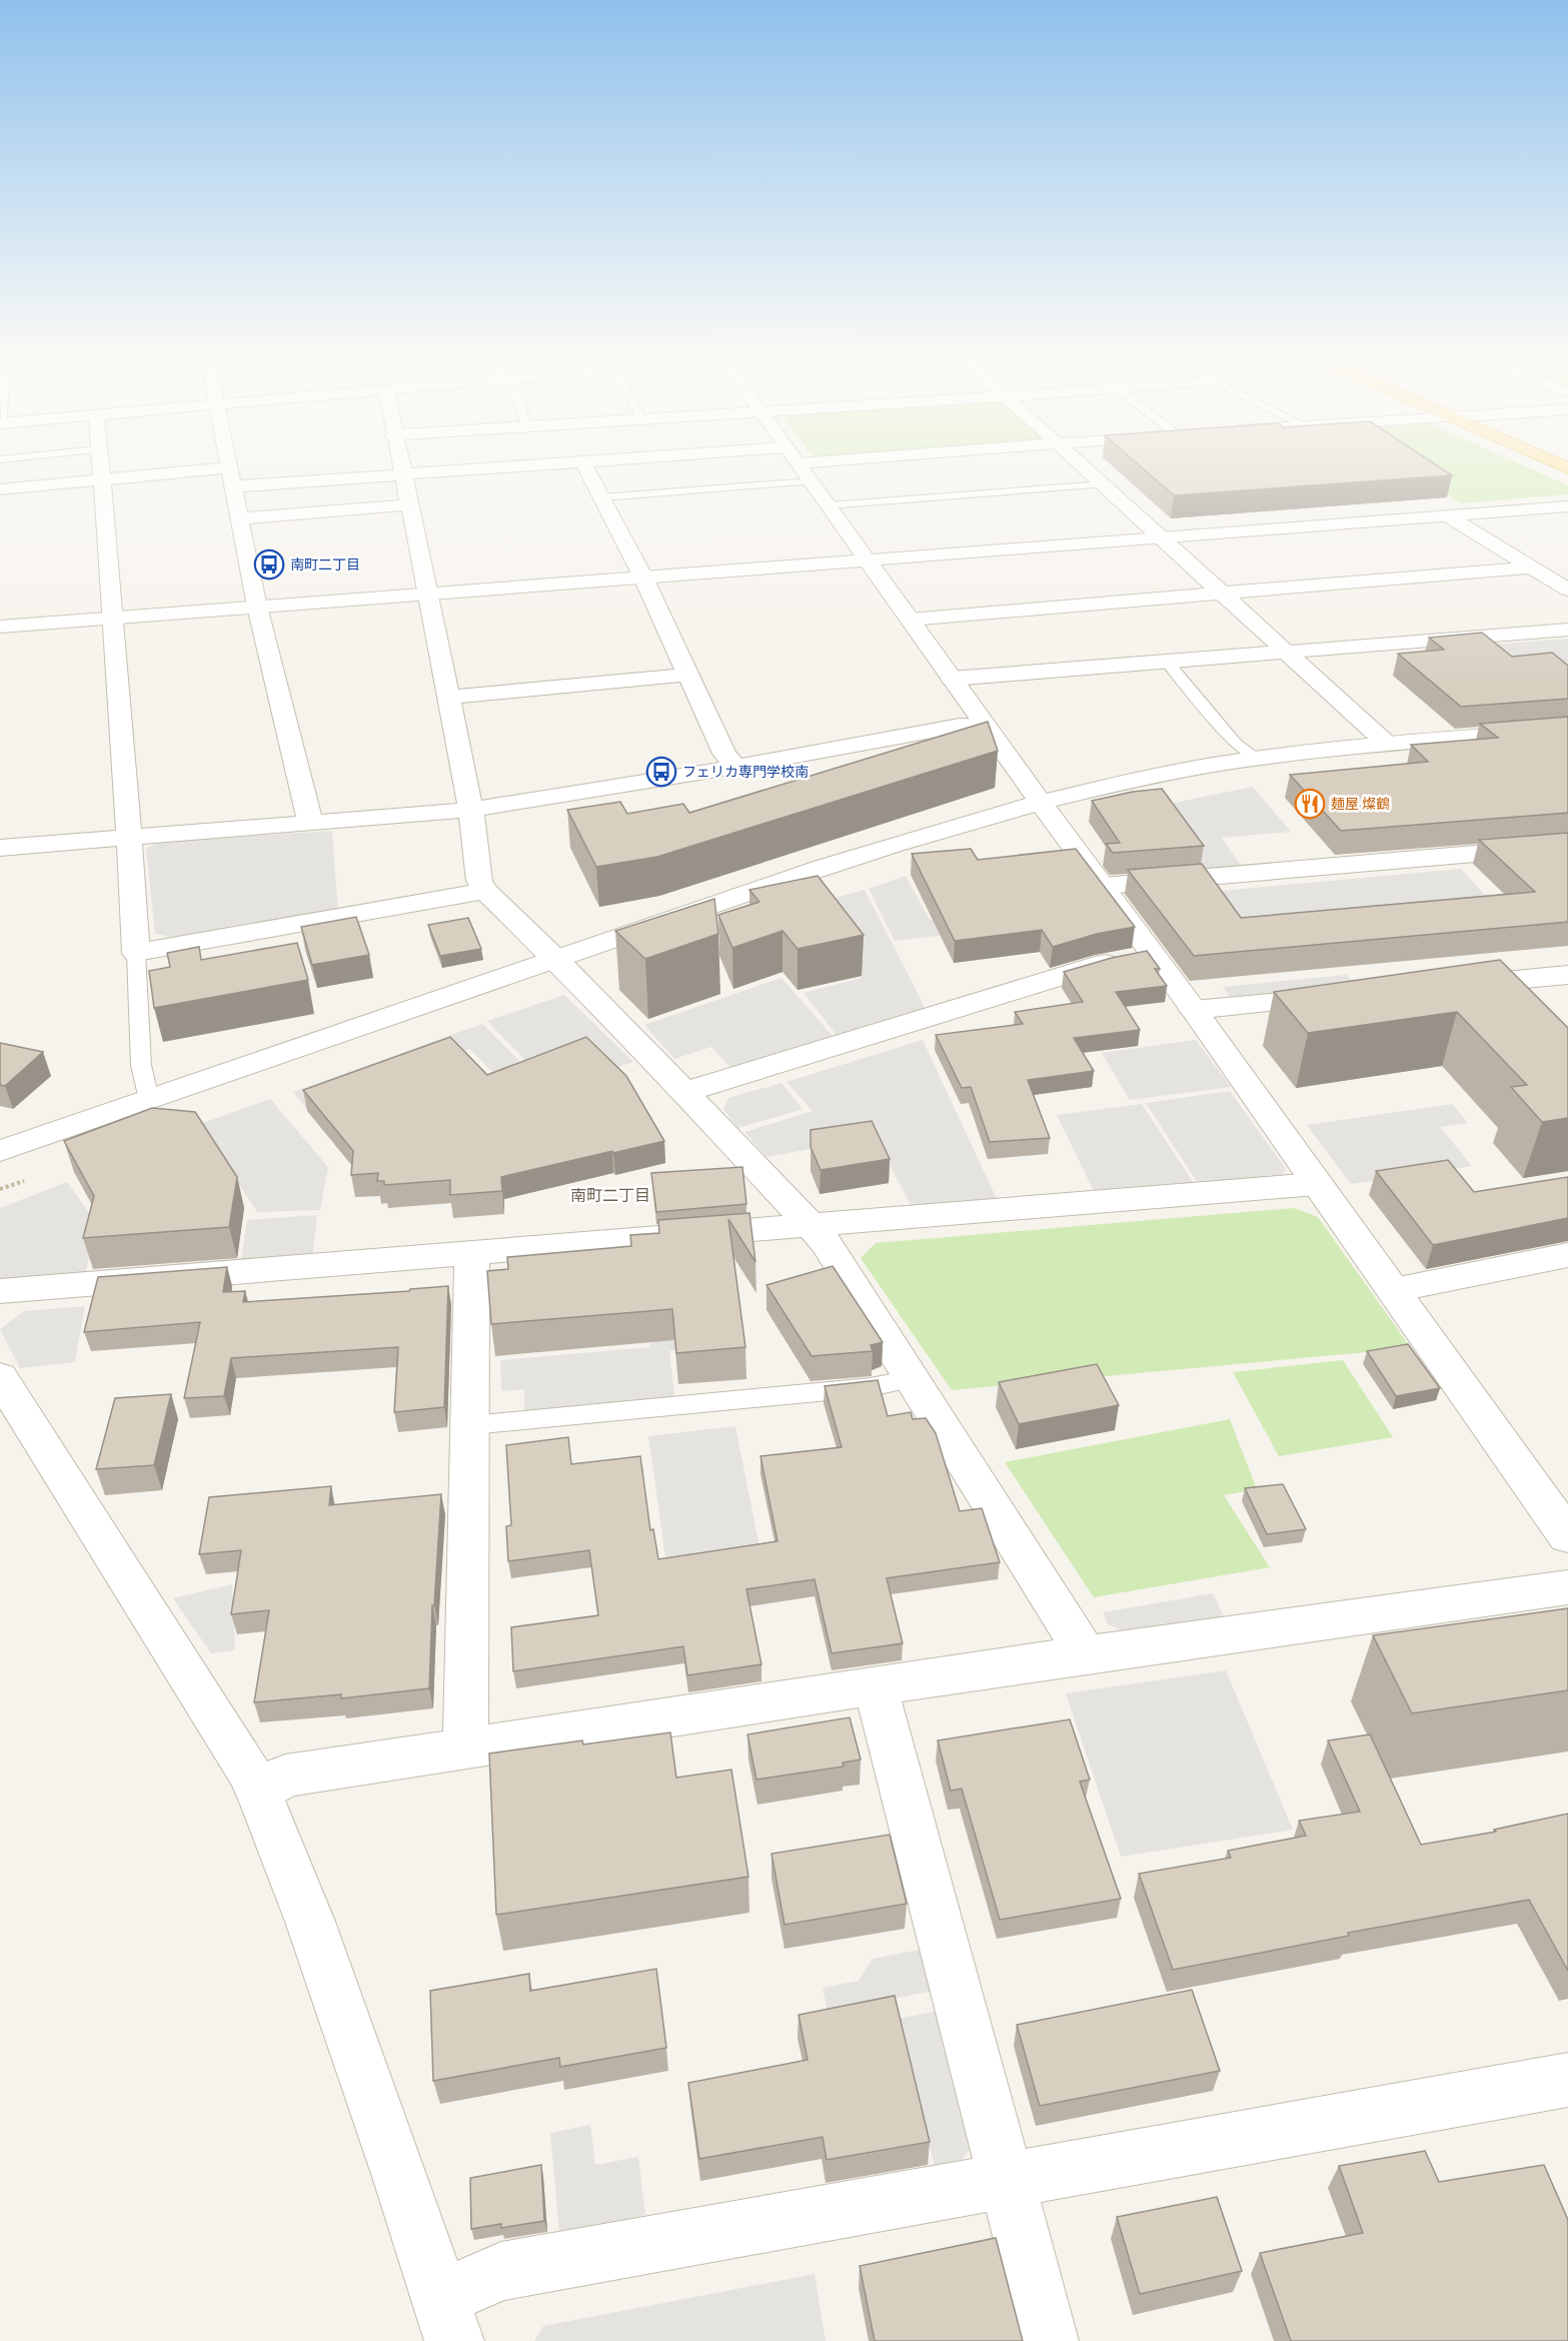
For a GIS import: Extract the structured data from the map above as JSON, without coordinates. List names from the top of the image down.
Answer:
{
  "districts": ["南町二丁目"],
  "places": {
    "bus stop": ["南町二丁目", "フェリカ専門学校南"],
    "restaurant": ["麺屋 燦鶴"]
  }
}
